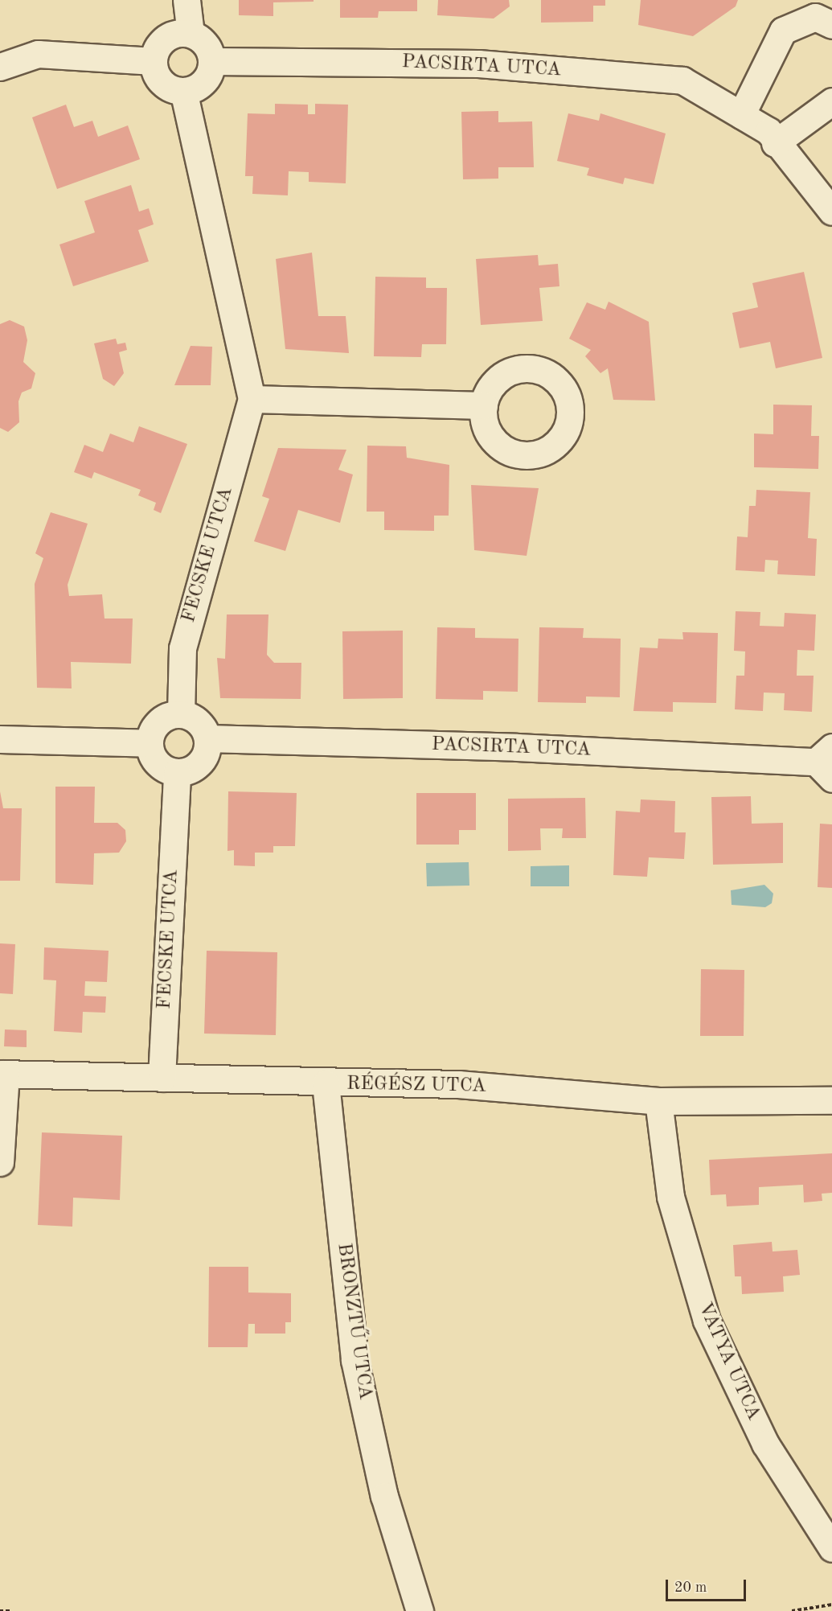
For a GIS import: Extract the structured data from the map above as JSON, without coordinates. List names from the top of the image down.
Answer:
{
  "streets": {
    "street": [
      "PACSIRTA UTCA",
      "FECSKE UTCA",
      "RÉGÉSZ UTCA",
      "BRONZTŰ UTCA",
      "VATYA UTCA"
    ]
  },
  "crossings": [
    ["PACSIRTA UTCA", "FECSKE UTCA"],
    ["FECSKE UTCA", "RÉGÉSZ UTCA"],
    ["RÉGÉSZ UTCA", "BRONZTŰ UTCA"],
    ["RÉGÉSZ UTCA", "VATYA UTCA"]
  ],
  "scale_bar": "20 m"
}
